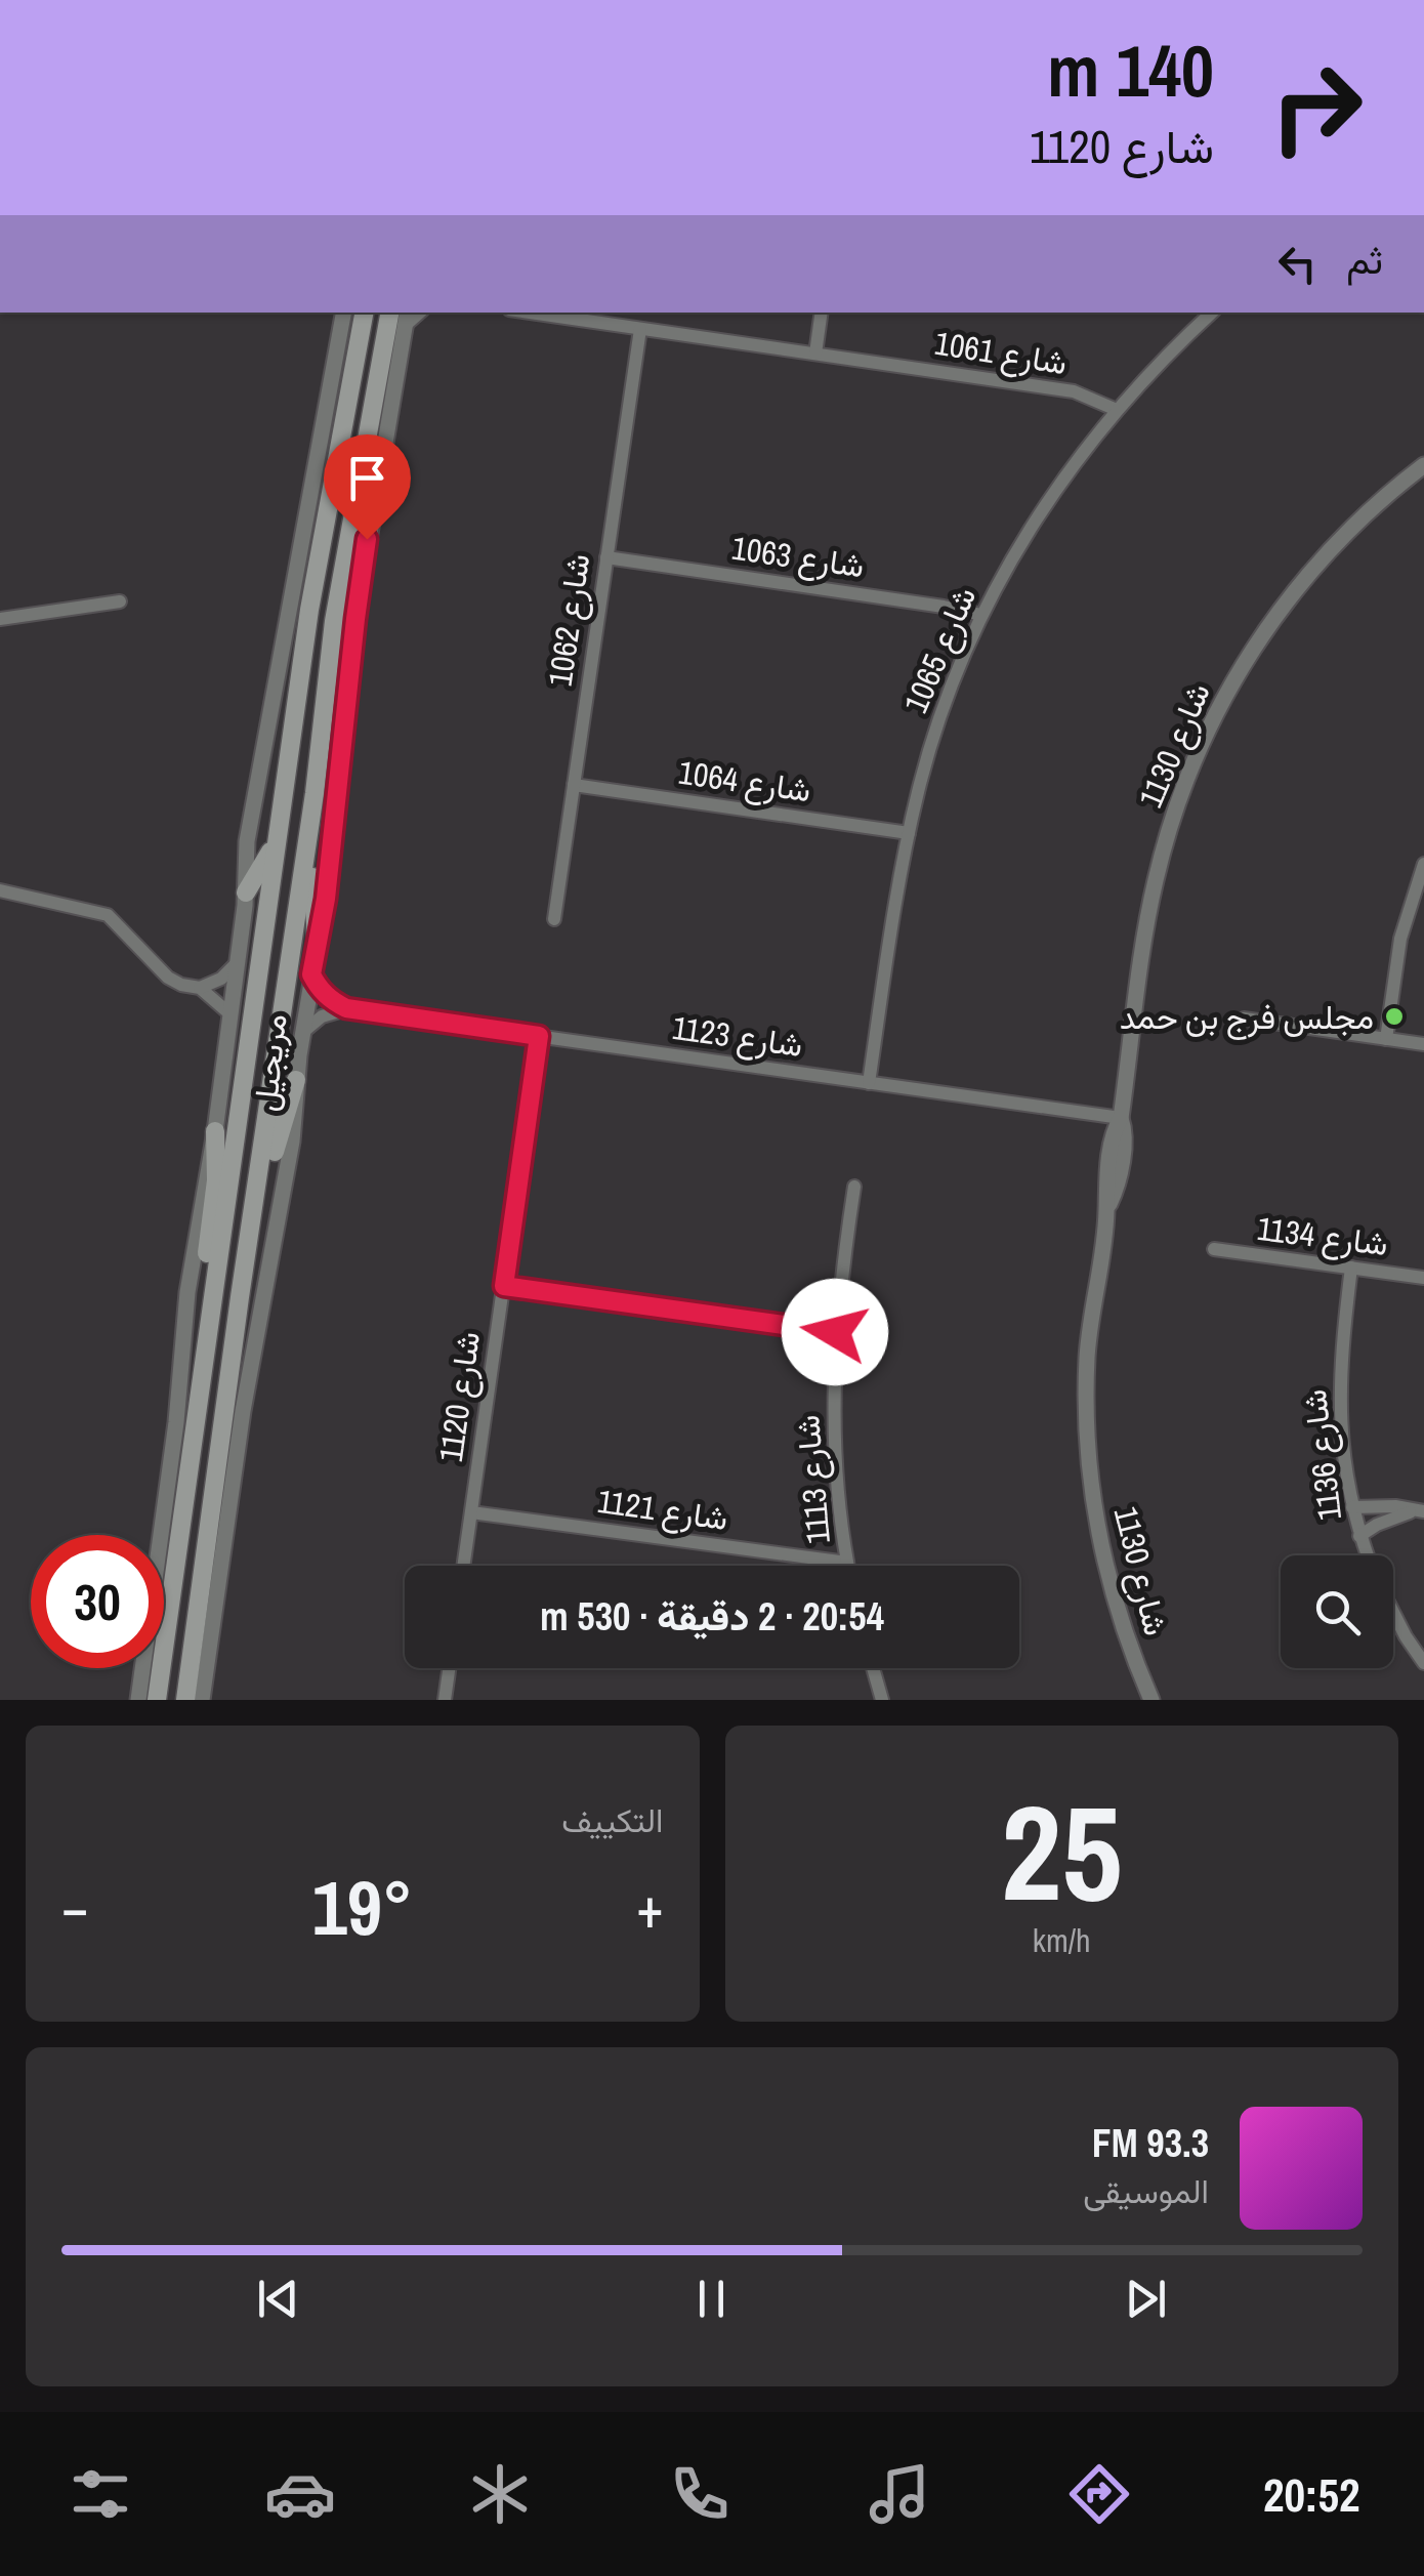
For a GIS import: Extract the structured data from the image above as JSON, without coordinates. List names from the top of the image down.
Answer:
{
  "streets": {
    "main road": ["مريجيل"],
    "street": [
      "شارع 1061",
      "شارع 1063",
      "شارع 1062",
      "شارع 1065",
      "شارع 1130",
      "شارع 1064",
      "شارع 1123",
      "شارع 1134",
      "شارع 1120",
      "شارع 1136",
      "شارع 1113",
      "شارع 1121"
    ]
  },
  "crossings": [
    ["شارع 1061", "شارع 1062"],
    ["شارع 1061", "شارع 1065"],
    ["شارع 1063", "شارع 1062"],
    ["شارع 1063", "شارع 1065"],
    ["شارع 1062", "شارع 1064"],
    ["شارع 1065", "شارع 1064"],
    ["شارع 1065", "شارع 1123"],
    ["شارع 1130", "شارع 1123"],
    ["شارع 1123", "شارع 1120"],
    ["شارع 1134", "شارع 1136"],
    ["شارع 1120", "شارع 1121"],
    ["شارع 1113", "شارع 1121"]
  ],
  "places": ["مجلس فرج بن حمد"],
  "page": {
    "turn": ["140 m", "شارع 1120"],
    "then": "ثم",
    "limit": "30",
    "trip": "20:54 · 2 دقيقة · 530 m",
    "tile": [
      ["25", "km/h"],
      "التكييف"
    ],
    "heat": ["−", "19°", "+"],
    "song": ["93.3 FM", "الموسيقى"],
    "tabs": "20:52"
  }
}
